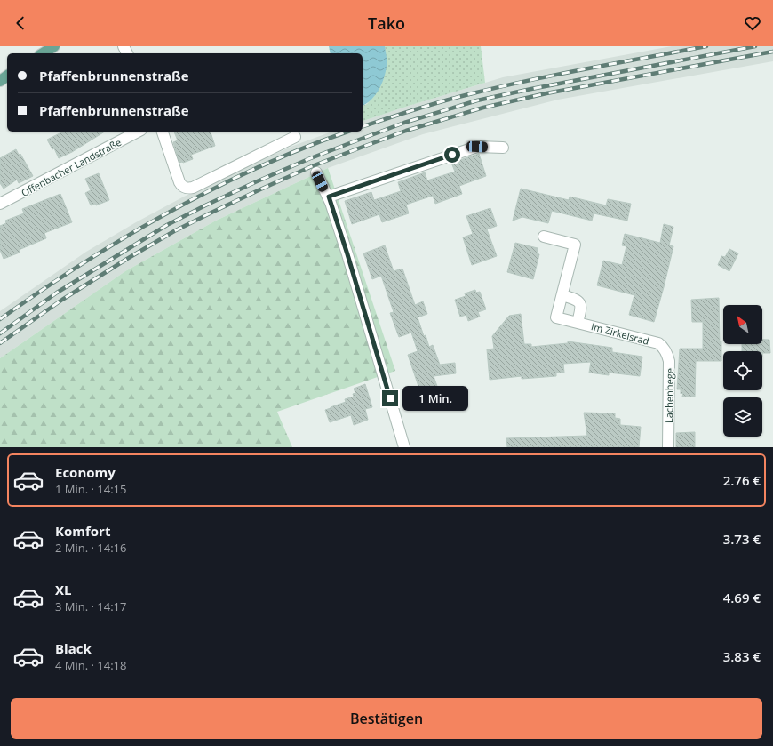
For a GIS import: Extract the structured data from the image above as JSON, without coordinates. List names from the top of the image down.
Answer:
{
  "streets": {
    "street": ["Offenbacher Landstraße", "Im Zirkelsrad", "Lachenhege"]
  },
  "crossings": [
    ["Im Zirkelsrad", "Lachenhege"]
  ],
  "north": "top left",
  "page": {
    "header": "Tako",
    "banner": ["Pfaffenbrunnenstraße", "Pfaffenbrunnenstraße"],
    "bubble": "1 Min.",
    "list": [
      {
        "name": "Economy",
        "note": "1 Min. · 14:15",
        "value": "2.76 €"
      },
      {
        "name": "Komfort",
        "note": "2 Min. · 14:16",
        "value": "3.73 €"
      },
      {
        "name": "XL",
        "note": "3 Min. · 14:17",
        "value": "4.69 €"
      },
      {
        "name": "Black",
        "note": "4 Min. · 14:18",
        "value": "3.83 €"
      }
    ],
    "buttons": "Bestätigen"
  }
}
